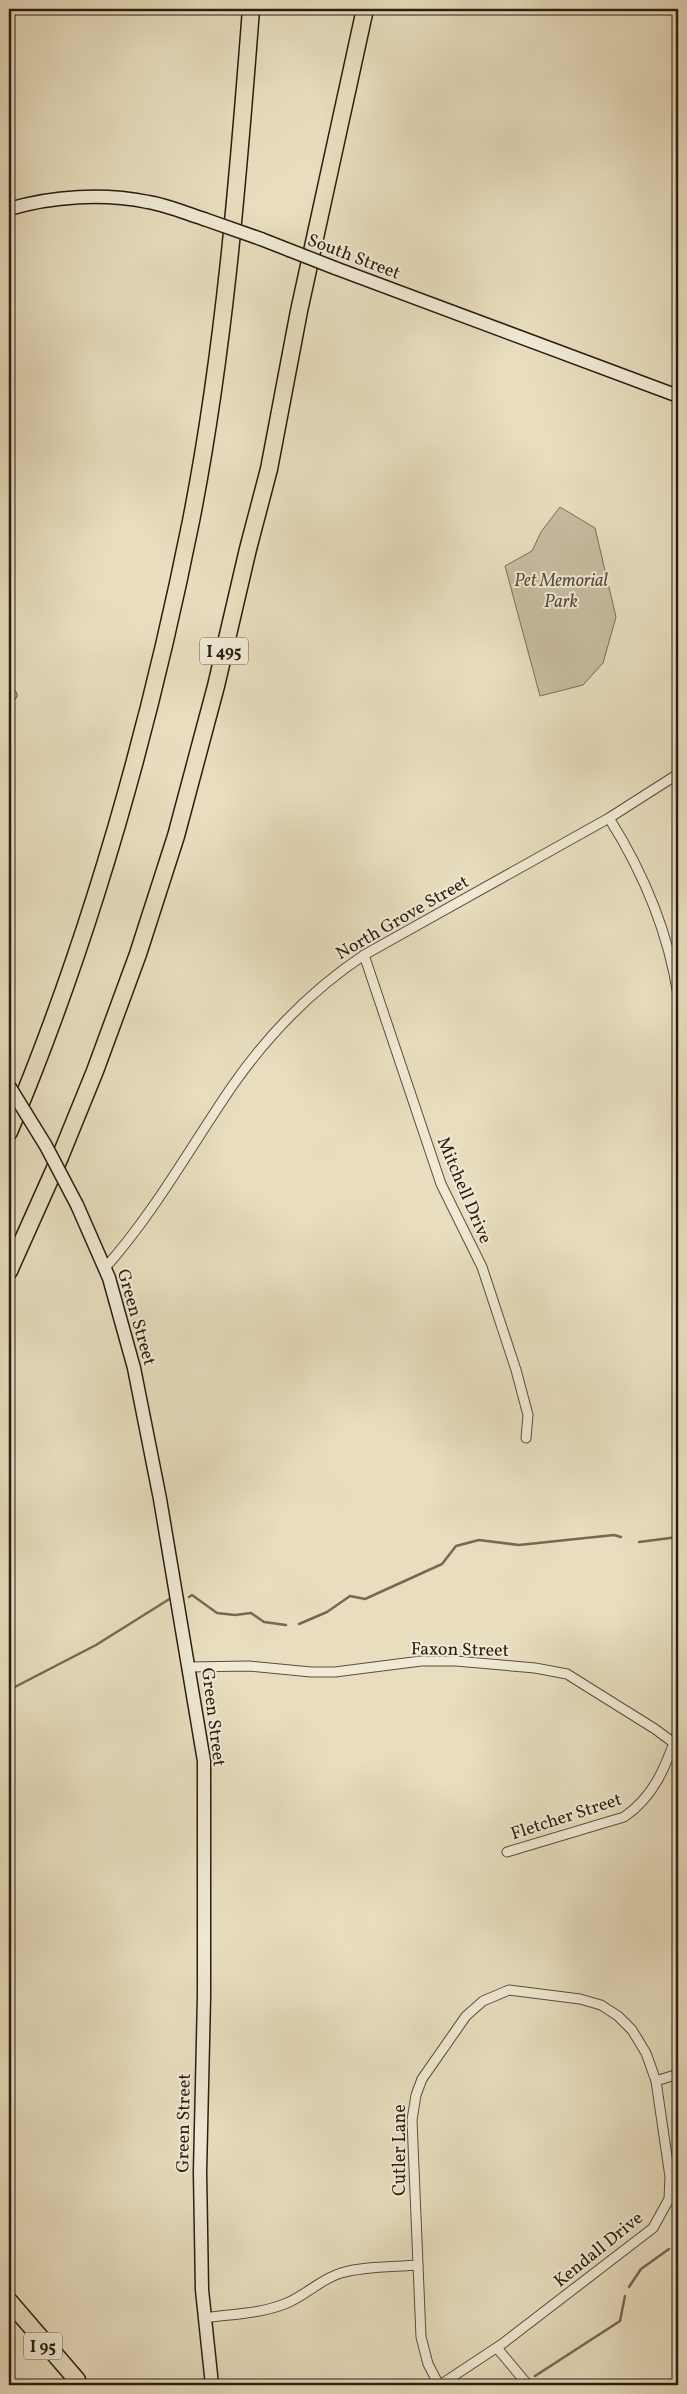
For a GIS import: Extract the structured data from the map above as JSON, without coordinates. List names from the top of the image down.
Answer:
{
  "streets": {
    "highway": ["I 495", "I 95"],
    "main road": ["South Street", "Green Street"],
    "street": [
      "North Grove Street",
      "Mitchell Drive",
      "Faxon Street",
      "Fletcher Street",
      "Cutler Lane",
      "Kendall Drive"
    ]
  },
  "crossings": [
    ["North Grove Street", "Mitchell Drive"],
    ["North Grove Street", "Green Street"],
    ["Green Street", "Faxon Street"],
    ["Faxon Street", "Fletcher Street"],
    ["Cutler Lane", "Kendall Drive"]
  ],
  "parks": ["Pet Memorial Park"]
}
